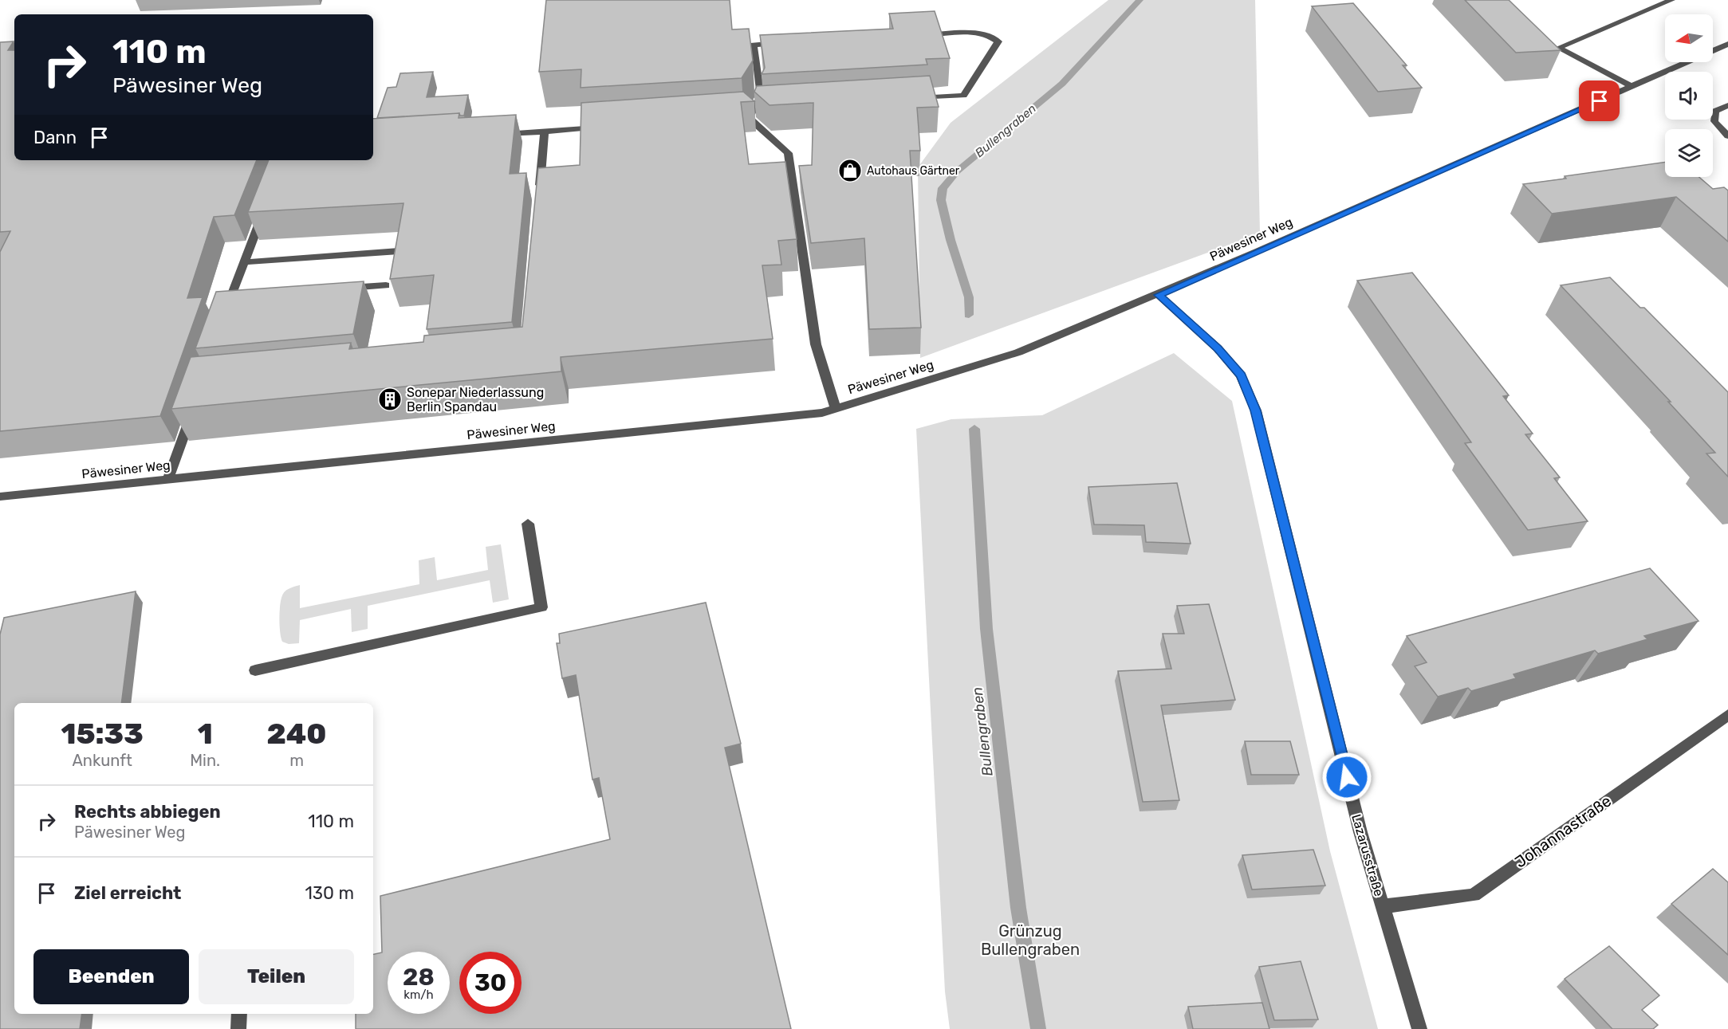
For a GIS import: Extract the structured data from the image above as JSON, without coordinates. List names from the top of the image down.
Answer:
{
  "streets": {
    "street": ["Päwesiner Weg", "Johannastraße", "Lazarusstraße"]
  },
  "crossings": [
    ["Päwesiner Weg", "Lazarusstraße"],
    ["Johannastraße", "Lazarusstraße"]
  ],
  "water": ["Bullengraben"],
  "parks": ["Grünzug Bullengraben"],
  "places": {
    "shop": ["Autohaus Gärtner"],
    "building": ["Sonepar Niederlassung Berlin Spandau"]
  },
  "north": "left",
  "page": {
    "turn": ["110 m", "Päwesiner Weg"],
    "then": "Dann",
    "eta": [
      "15:33",
      "Ankunft",
      "1",
      "Min.",
      "240",
      "m"
    ],
    "list": [
      {
        "name": "Rechts abbiegen",
        "note": "Päwesiner Weg",
        "value": "110 m"
      },
      {
        "name": "Ziel erreicht",
        "value": "130 m"
      }
    ],
    "buttons": ["Beenden", "Teilen"],
    "speed": "28 km/h",
    "limit": "30"
  }
}
